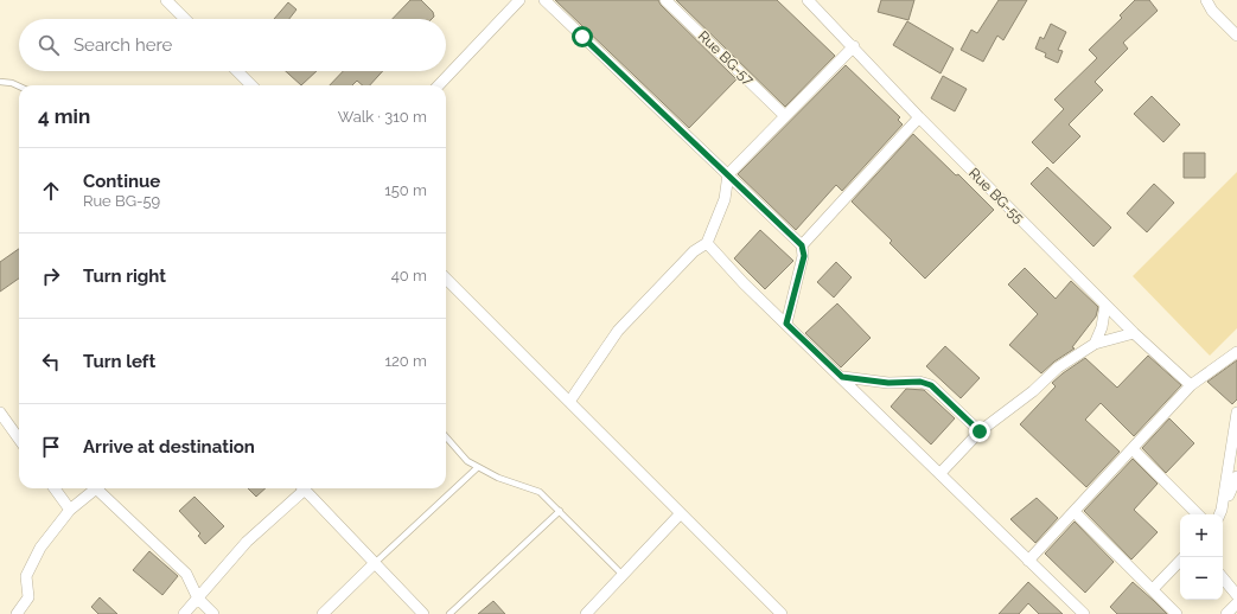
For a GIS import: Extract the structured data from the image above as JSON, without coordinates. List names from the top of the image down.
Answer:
{
  "streets": {
    "street": ["Rue BG-57", "Rue BG-55"]
  },
  "page": {
    "search": "Search here",
    "heading": ["4 min", "Walk · 310 m"],
    "list": [
      ["Continue", "Rue BG-59", "150 m"],
      ["Turn right", "40 m"],
      ["Turn left", "120 m"],
      "Arrive at destination"
    ],
    "map_buttons": ["+", "−"]
  }
}
